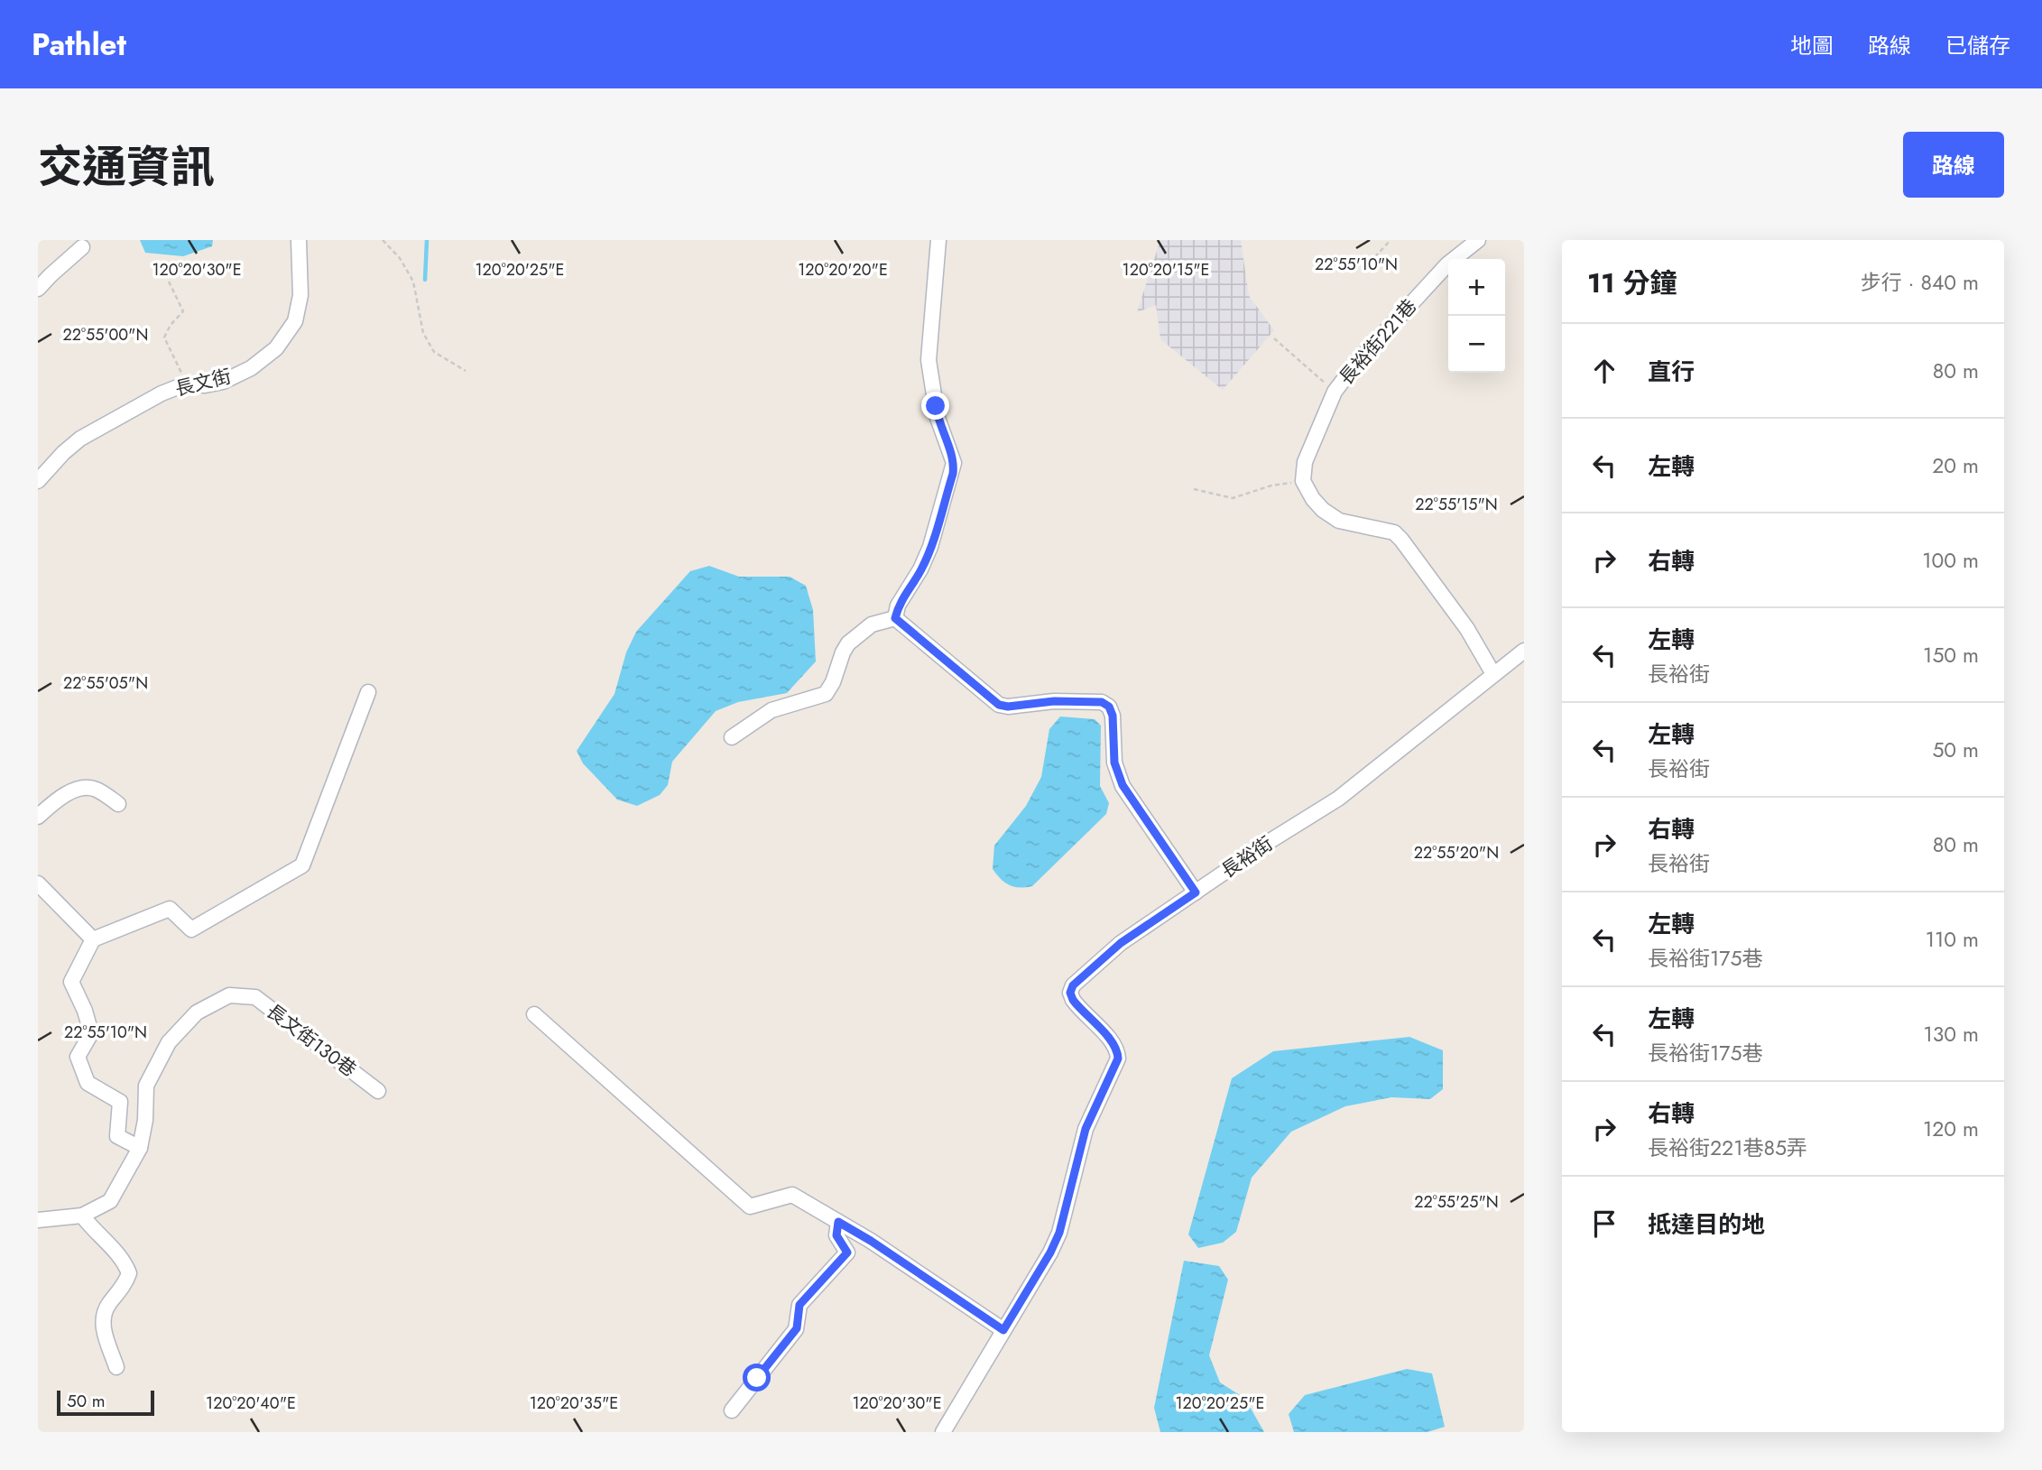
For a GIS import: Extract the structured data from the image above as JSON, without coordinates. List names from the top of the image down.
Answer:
{
  "streets": {
    "street": [
      "長裕街221巷",
      "長文街",
      "長裕街",
      "長文街130巷"
    ]
  },
  "scale_bar": "50 m",
  "page": {
    "header": "Pathlet",
    "nav": ["地圖", "路線", "已儲存"],
    "title": "交通資訊",
    "buttons": "路線",
    "heading": ["11 分鐘", "步行 · 840 m"],
    "map_buttons": ["+", "−"],
    "list": [
      ["直行", "80 m"],
      ["左轉", "20 m"],
      ["右轉", "100 m"],
      ["左轉", "長裕街", "150 m"],
      ["左轉", "長裕街", "50 m"],
      ["右轉", "長裕街", "80 m"],
      ["左轉", "長裕街175巷", "110 m"],
      ["左轉", "長裕街175巷", "130 m"],
      ["右轉", "長裕街221巷85弄", "120 m"],
      "抵達目的地"
    ],
    "scale": "50 m"
  },
  "coordinates": [
    "22°55'10\"N",
    "120°20'30\"E",
    "120°20'25\"E",
    "120°20'20\"E",
    "120°20'15\"E",
    "22°55'00\"N",
    "22°55'15\"N",
    "22°55'05\"N",
    "22°55'20\"N",
    "22°55'25\"N",
    "120°20'40\"E",
    "120°20'35\"E"
  ]
}
